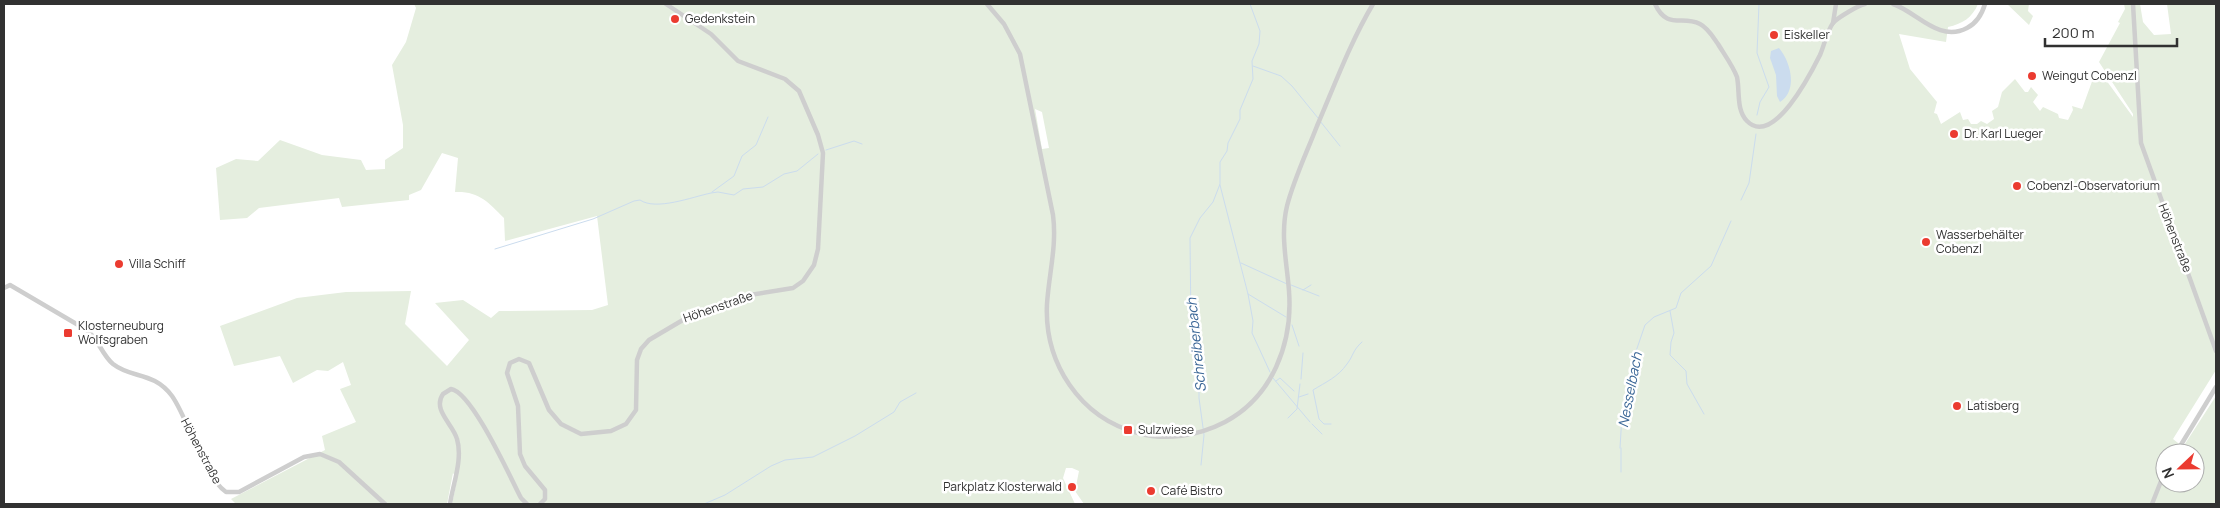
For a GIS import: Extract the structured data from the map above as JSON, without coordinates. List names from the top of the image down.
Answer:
{
  "streets": {
    "street": ["Höhenstraße"]
  },
  "water": ["Schreiberbach", "Nesselbach"],
  "places": {
    "other": [
      "Gedenkstein",
      "Eiskeller",
      "Weingut Cobenzl",
      "Dr. Karl Lueger",
      "Cobenzl-Observatorium",
      "Wasserbehälter Cobenzl",
      "Villa Schiff",
      "Latisberg",
      "Parkplatz Klosterwald",
      "Café Bistro"
    ],
    "transit": ["Klosterneuburg Wolfsgraben", "Sulzwiese"]
  },
  "scale_bar": "200 m",
  "north": "left"
}
